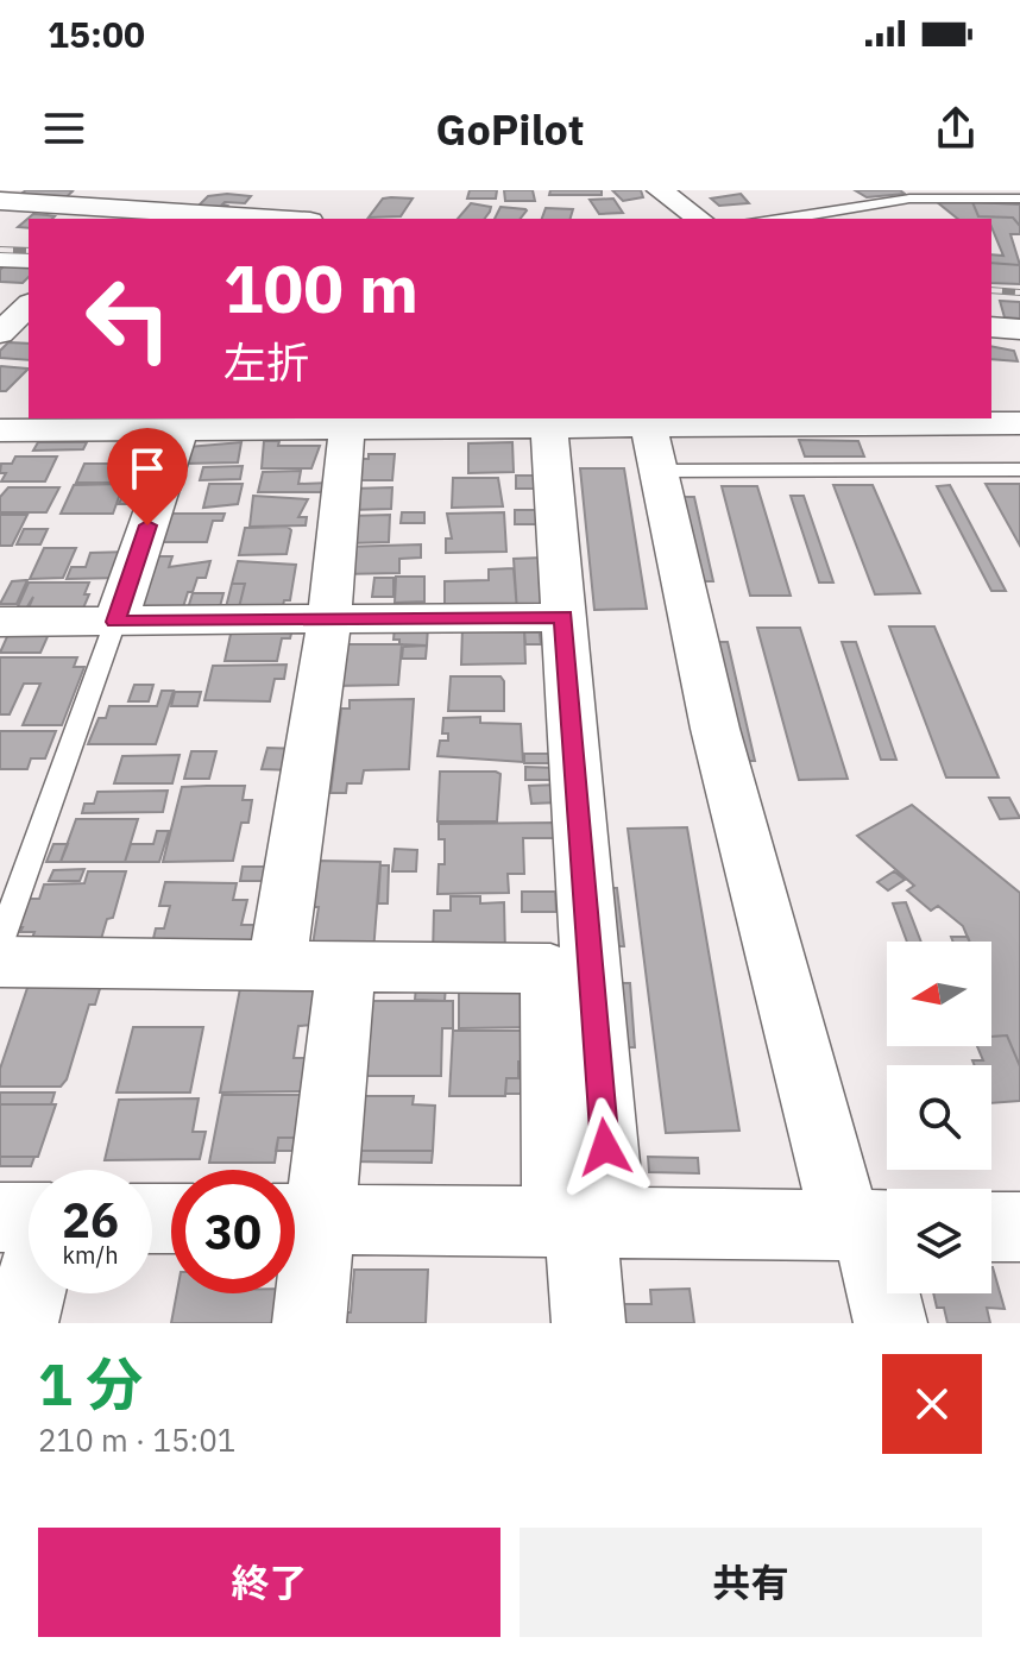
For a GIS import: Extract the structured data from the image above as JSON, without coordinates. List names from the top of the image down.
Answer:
{
  "north": "left",
  "page": {
    "status": "15:00",
    "header": "GoPilot",
    "turn": ["100 m", "左折"],
    "speed": "26 km/h",
    "limit": "30",
    "heading": ["1 分", "210 m · 15:01"],
    "buttons": ["終了", "共有"]
  }
}
